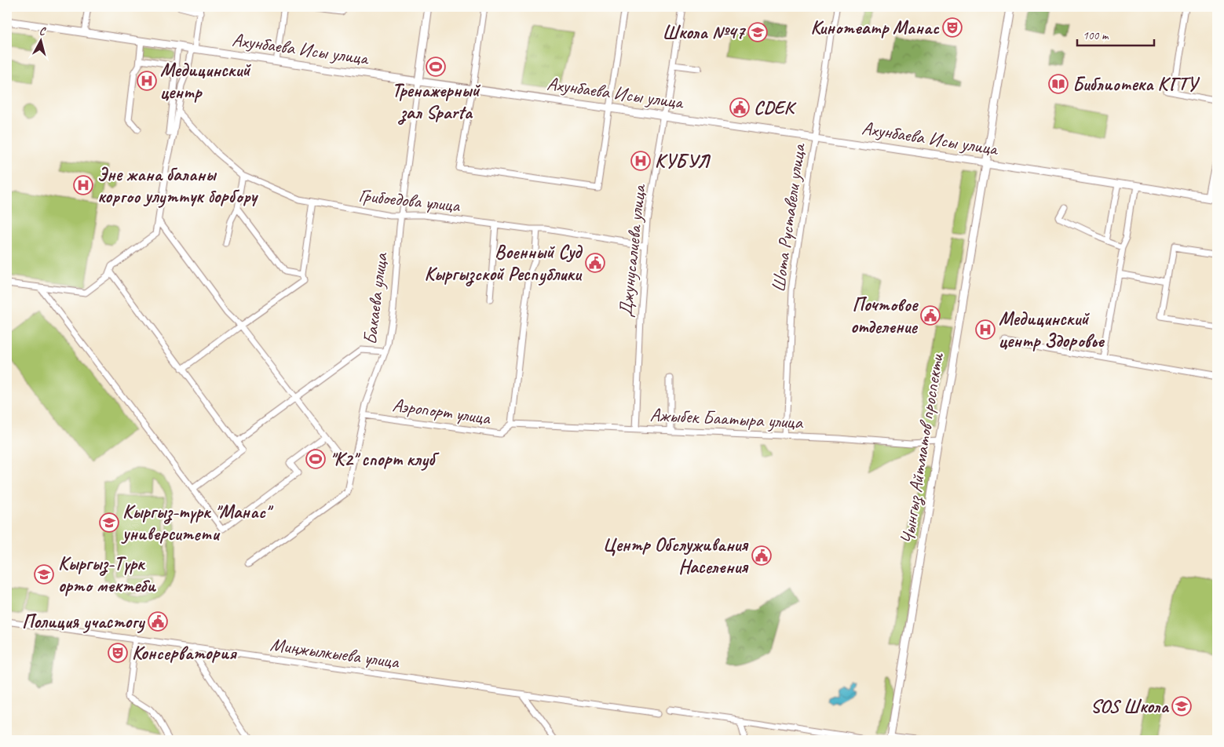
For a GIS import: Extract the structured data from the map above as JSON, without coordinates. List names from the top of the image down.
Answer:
{
  "streets": {
    "main road": ["Ахунбаева Исы улица", "Бакаева улица", "Чынгыз Айтматов проспекти"],
    "street": [
      "Грибоедова улица",
      "Шота Руставели улица",
      "Джунусалиева улица",
      "Аэропорт улица",
      "Ажыбек Баатыра улица",
      "Миңжылкыева улица"
    ]
  },
  "crossings": [
    ["Ахунбаева Исы улица", "Шота Руставели улица"],
    ["Ахунбаева Исы улица", "Джунусалиева улица"],
    ["Ахунбаева Исы улица", "Бакаева улица"],
    ["Ахунбаева Исы улица", "Чынгыз Айтматов проспекти"],
    ["Грибоедова улица", "Джунусалиева улица"],
    ["Грибоедова улица", "Бакаева улица"],
    ["Шота Руставели улица", "Ажыбек Баатыра улица"],
    ["Джунусалиева улица", "Ажыбек Баатыра улица"],
    ["Бакаева улица", "Аэропорт улица"],
    ["Аэропорт улица", "Ажыбек Баатыра улица"],
    ["Ажыбек Баатыра улица", "Чынгыз Айтматов проспекти"]
  ],
  "places": {
    "theatre": ["Кинотеатр Манас", "Консерватория"],
    "school or university": [
      "Школа №47",
      "Кыргыз-түрк \"Манас\" университети",
      "Кыргыз-Түрк орто мектеби",
      "SOS Школа"
    ],
    "sports": ["Тренажерный зал Sparta", "\"К2\" спорт клуб"],
    "hospital": [
      "Медицинский центр",
      "КУБУЛ",
      "Эне жана баланы коргоо улуттук борбору",
      "Медицинский центр Здоровье"
    ],
    "library": ["Библиотека КГТУ"],
    "public building": [
      "CDEK",
      "Военный Суд Кыргызской Республики",
      "Почтовое отделение",
      "Центр Обслуживания Населения",
      "Полиция участогу"
    ]
  },
  "scale_bar": "100 m",
  "north": "top"
}
